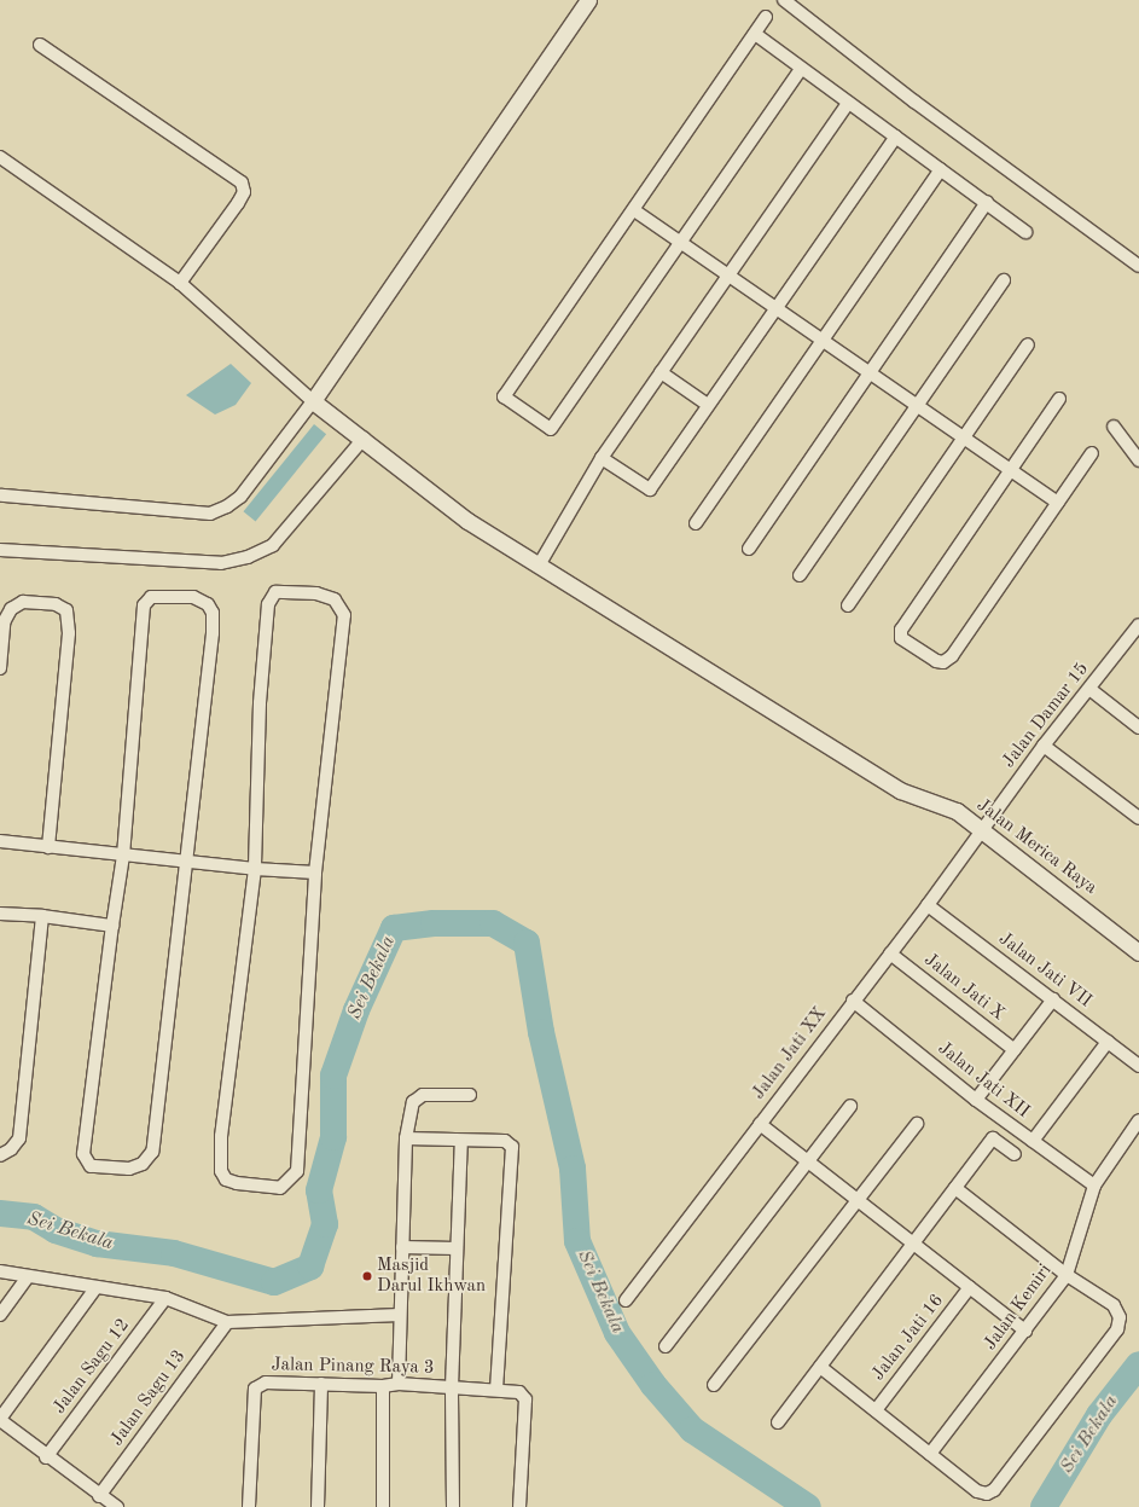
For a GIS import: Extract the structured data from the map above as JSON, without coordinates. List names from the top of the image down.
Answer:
{
  "streets": {
    "street": [
      "Jalan Damar 15",
      "Jalan Merica Raya",
      "Jalan Jati VII",
      "Jalan Jati X",
      "Jalan Jati XX",
      "Jalan Jati XII",
      "Jalan Kemiri",
      "Jalan Jati 16",
      "Jalan Sagu 12",
      "Jalan Pinang Raya 3",
      "Jalan Sagu 13"
    ]
  },
  "crossings": [
    ["Jalan Damar 15", "Jalan Merica Raya"],
    ["Jalan Damar 15", "Jalan Jati XX"],
    ["Jalan Merica Raya", "Jalan Jati XX"],
    ["Jalan Jati VII", "Jalan Jati XX"],
    ["Jalan Jati X", "Jalan Jati XX"],
    ["Jalan Jati XX", "Jalan Jati XII"],
    ["Jalan Jati XII", "Jalan Kemiri"]
  ],
  "water": ["Sei Bekala"],
  "places": ["Masjid Darul Ikhwan"]
}
